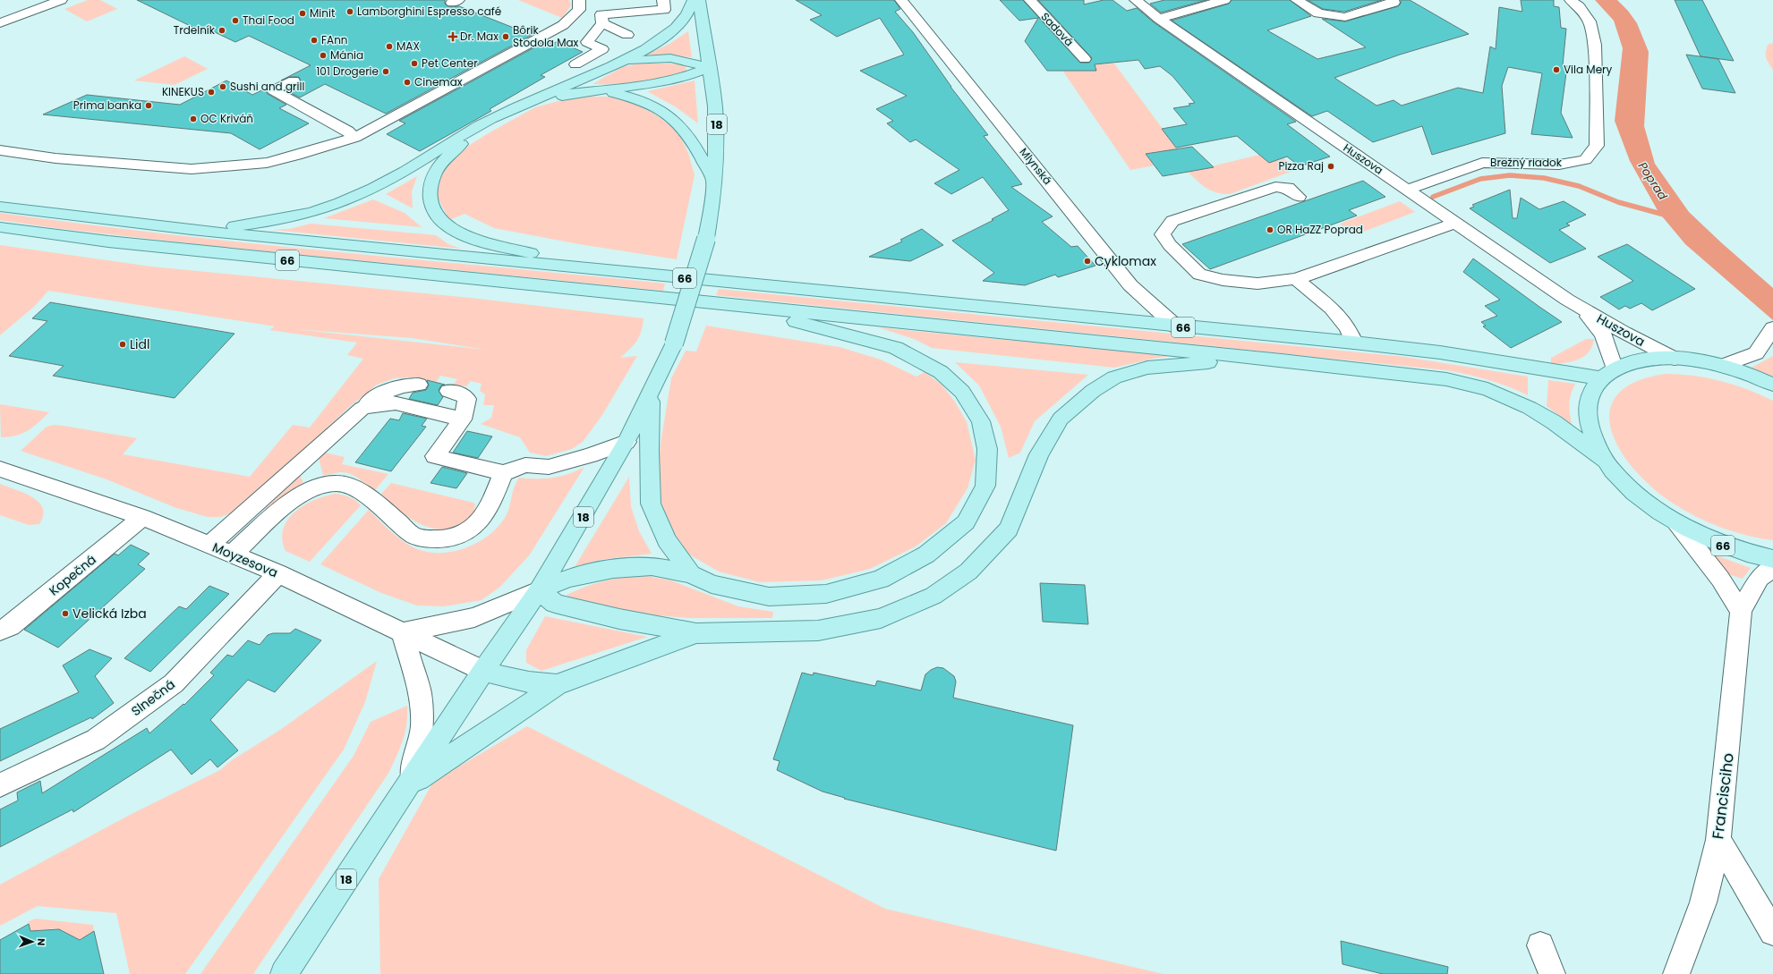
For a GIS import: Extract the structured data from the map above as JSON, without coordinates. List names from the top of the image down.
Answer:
{
  "streets": {
    "main road": ["18", "66"],
    "street": [
      "Sadová",
      "Huszova",
      "Brežný riadok",
      "Mlynská",
      "Moyzesova",
      "Kopečná",
      "Slnečná",
      "Francisciho"
    ]
  },
  "crossings": [
    ["18", "Moyzesova"],
    ["Huszova", "Brežný riadok"],
    ["Huszova", "66"],
    ["Mlynská", "66"],
    ["Moyzesova", "Kopečná"],
    ["Moyzesova", "Slnečná"]
  ],
  "water": ["Poprad"],
  "places": {
    "other": [
      "Lamborghini Espresso café",
      "Minit",
      "Thai Food",
      "Trdelník",
      "Bôrik Stodola Max",
      "FAnn",
      "MAX",
      "Mánia",
      "Pet Center",
      "Vila Mery",
      "101 Drogerie",
      "Cinemax",
      "Sushi and grill",
      "KINEKUS",
      "Prima banka",
      "OC Kriváň",
      "Pizza Raj",
      "OR HaZZ Poprad",
      "Cyklomax",
      "Lidl",
      "Velická Izba"
    ],
    "health": ["Dr. Max"]
  },
  "north": "right"
}
